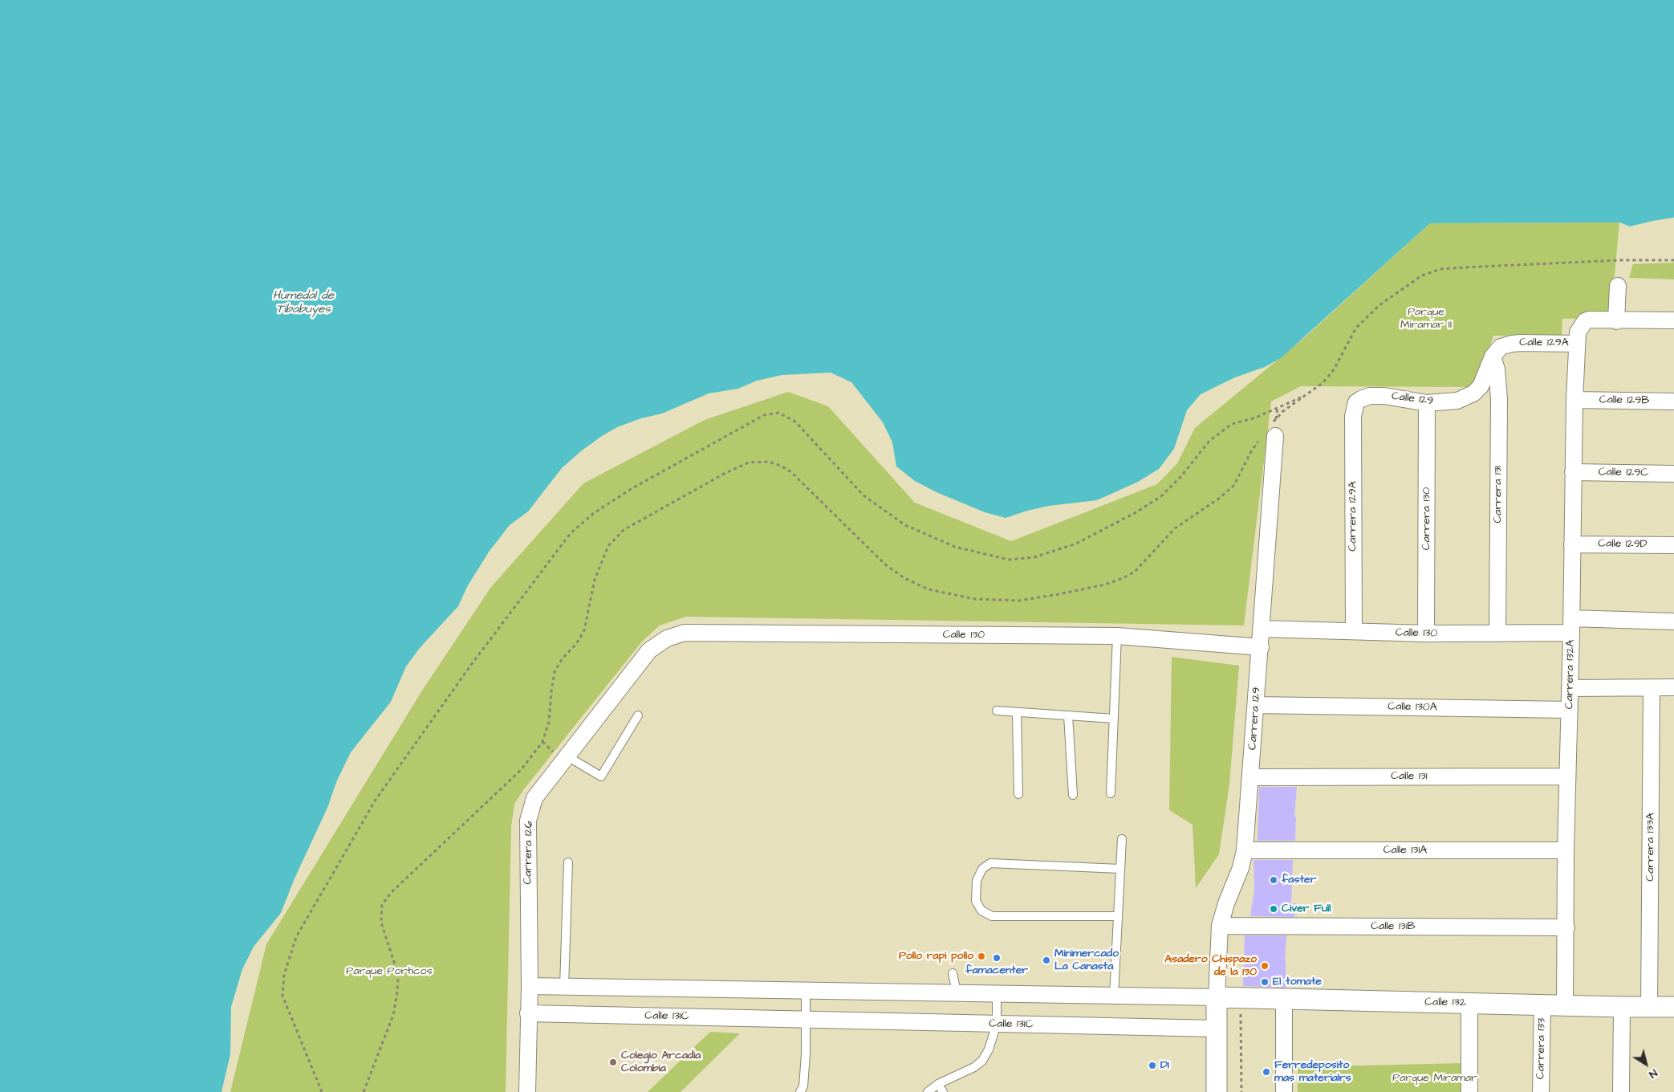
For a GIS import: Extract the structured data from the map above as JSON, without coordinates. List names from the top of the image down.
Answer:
{
  "streets": {
    "street": [
      "Calle 129A",
      "Calle 129",
      "Calle 129B",
      "Calle 129C",
      "Carrera 131",
      "Carrera 129A",
      "Carrera 130",
      "Calle 129D",
      "Calle 130",
      "Carrera 132A",
      "Calle 130A",
      "Carrera 129",
      "Calle 131",
      "Carrera 133A",
      "Calle 131A",
      "Carrera 126",
      "Calle 131B",
      "Calle 132",
      "Calle 131C",
      "Carrera 133"
    ]
  },
  "crossings": [
    ["Calle 129A", "Calle 129"],
    ["Calle 129A", "Carrera 131"],
    ["Calle 129A", "Carrera 132A"],
    ["Calle 129", "Carrera 131"],
    ["Calle 129", "Carrera 129A"],
    ["Calle 129", "Carrera 130"],
    ["Calle 129B", "Carrera 132A"],
    ["Calle 129C", "Carrera 132A"],
    ["Carrera 131", "Calle 130"],
    ["Carrera 129A", "Calle 130"],
    ["Carrera 130", "Calle 130"],
    ["Calle 129D", "Carrera 132A"],
    ["Calle 130", "Carrera 132A"],
    ["Calle 130", "Carrera 129"],
    ["Calle 130", "Carrera 126"],
    ["Carrera 132A", "Calle 130A"],
    ["Carrera 132A", "Calle 131"],
    ["Carrera 132A", "Calle 131A"],
    ["Carrera 132A", "Calle 131B"],
    ["Carrera 132A", "Calle 132"],
    ["Calle 130A", "Carrera 129"],
    ["Carrera 129", "Calle 131"],
    ["Carrera 129", "Calle 131A"],
    ["Carrera 129", "Calle 131B"],
    ["Carrera 129", "Calle 132"],
    ["Carrera 133A", "Calle 132"],
    ["Carrera 126", "Calle 131C"],
    ["Calle 132", "Carrera 133"]
  ],
  "water": ["Humedal de Tibabuyes"],
  "parks": ["Parque Miramar II", "Parque Porticos", "Parque Miramar"],
  "places": [
    "faster",
    "Civer Full",
    "Pollo rapi pollo",
    "famacenter",
    "Minimercado La Canasta",
    "Asadero Chispazo de la 130",
    "El tomate",
    "Colegio Arcadia Colombia",
    "D1",
    "Ferredeposito mas materialrs"
  ],
  "north": "bottom right"
}
